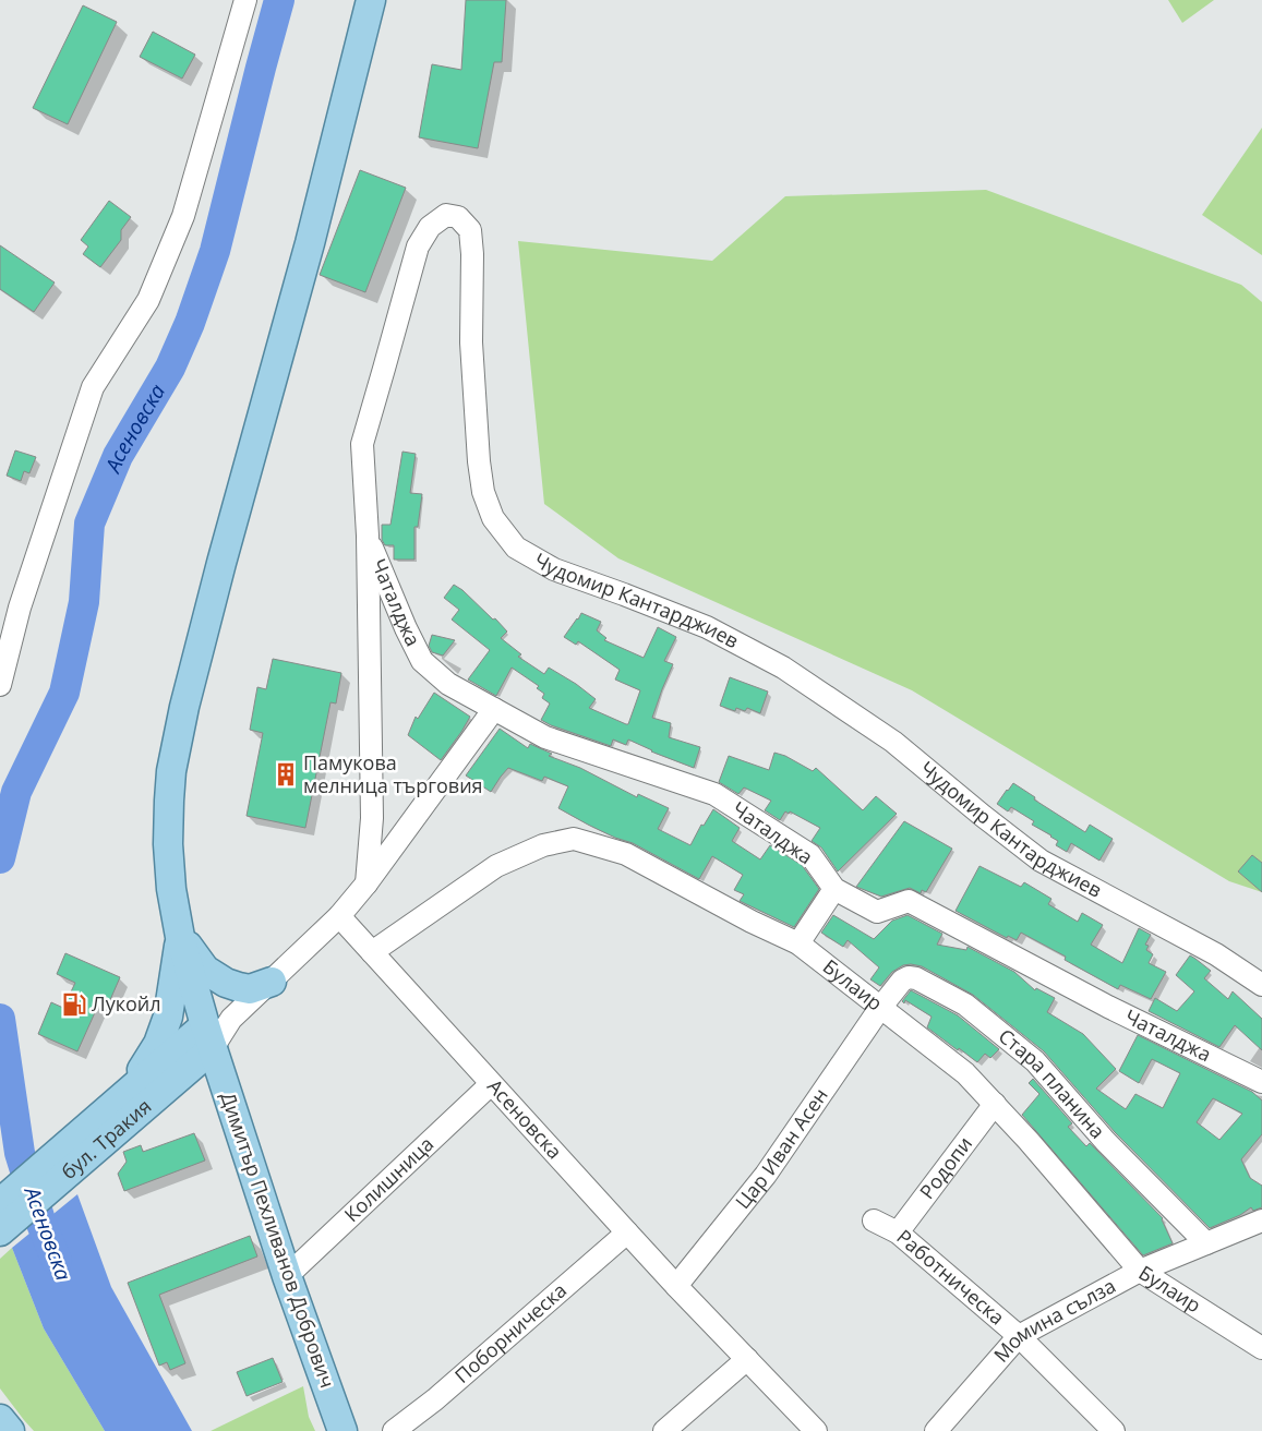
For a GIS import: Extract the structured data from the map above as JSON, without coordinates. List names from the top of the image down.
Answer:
{
  "streets": {
    "main road": ["бул. Тракия", "Димитър Пехливанов Добрович"],
    "street": [
      "Чудомир Кантарджиев",
      "Чаталджа",
      "Булаир",
      "Стара планина",
      "Асеновска",
      "Цар Иван Асен",
      "Родопи",
      "Колишница",
      "Работническа",
      "Момина сълза",
      "Поборническа"
    ]
  },
  "crossings": [
    ["Чудомир Кантарджиев", "Чаталджа"],
    ["Булаир", "Стара планина"],
    ["Булаир", "Асеновска"],
    ["Булаир", "Цар Иван Асен"],
    ["Булаир", "Родопи"],
    ["Булаир", "Момина сълза"],
    ["Стара планина", "Цар Иван Асен"],
    ["Стара планина", "Момина сълза"],
    ["Асеновска", "Цар Иван Асен"],
    ["Асеновска", "Колишница"],
    ["Асеновска", "Поборническа"],
    ["бул. Тракия", "Димитър Пехливанов Добрович"],
    ["Родопи", "Работническа"],
    ["Колишница", "Димитър Пехливанов Добрович"],
    ["Работническа", "Момина сълза"]
  ],
  "water": ["Асеновска"],
  "places": {
    "building": ["Памукова мелница търговия"],
    "fuel station": ["Лукойл"]
  }
}
